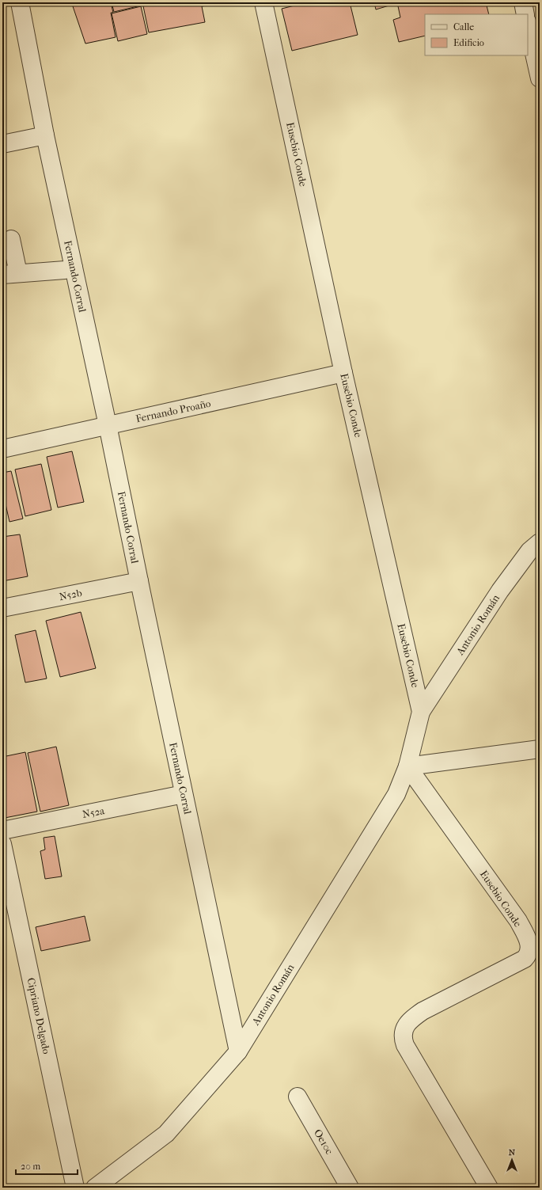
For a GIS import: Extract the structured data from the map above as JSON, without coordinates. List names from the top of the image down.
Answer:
{
  "streets": {
    "street": [
      "Eusebio Conde",
      "Fernando Corral",
      "Fernando Proaño",
      "N52b",
      "Antonio Román",
      "N52a",
      "Cipriano Delgado",
      "Oe10c"
    ]
  },
  "crossings": [
    ["Eusebio Conde", "Fernando Proaño"],
    ["Eusebio Conde", "Antonio Román"],
    ["Fernando Corral", "Fernando Proaño"],
    ["Fernando Corral", "N52b"],
    ["Fernando Corral", "Antonio Román"],
    ["Fernando Corral", "N52a"]
  ],
  "legend": ["Calle", "Edificio"],
  "scale_bar": "20 m",
  "north": "top"
}
